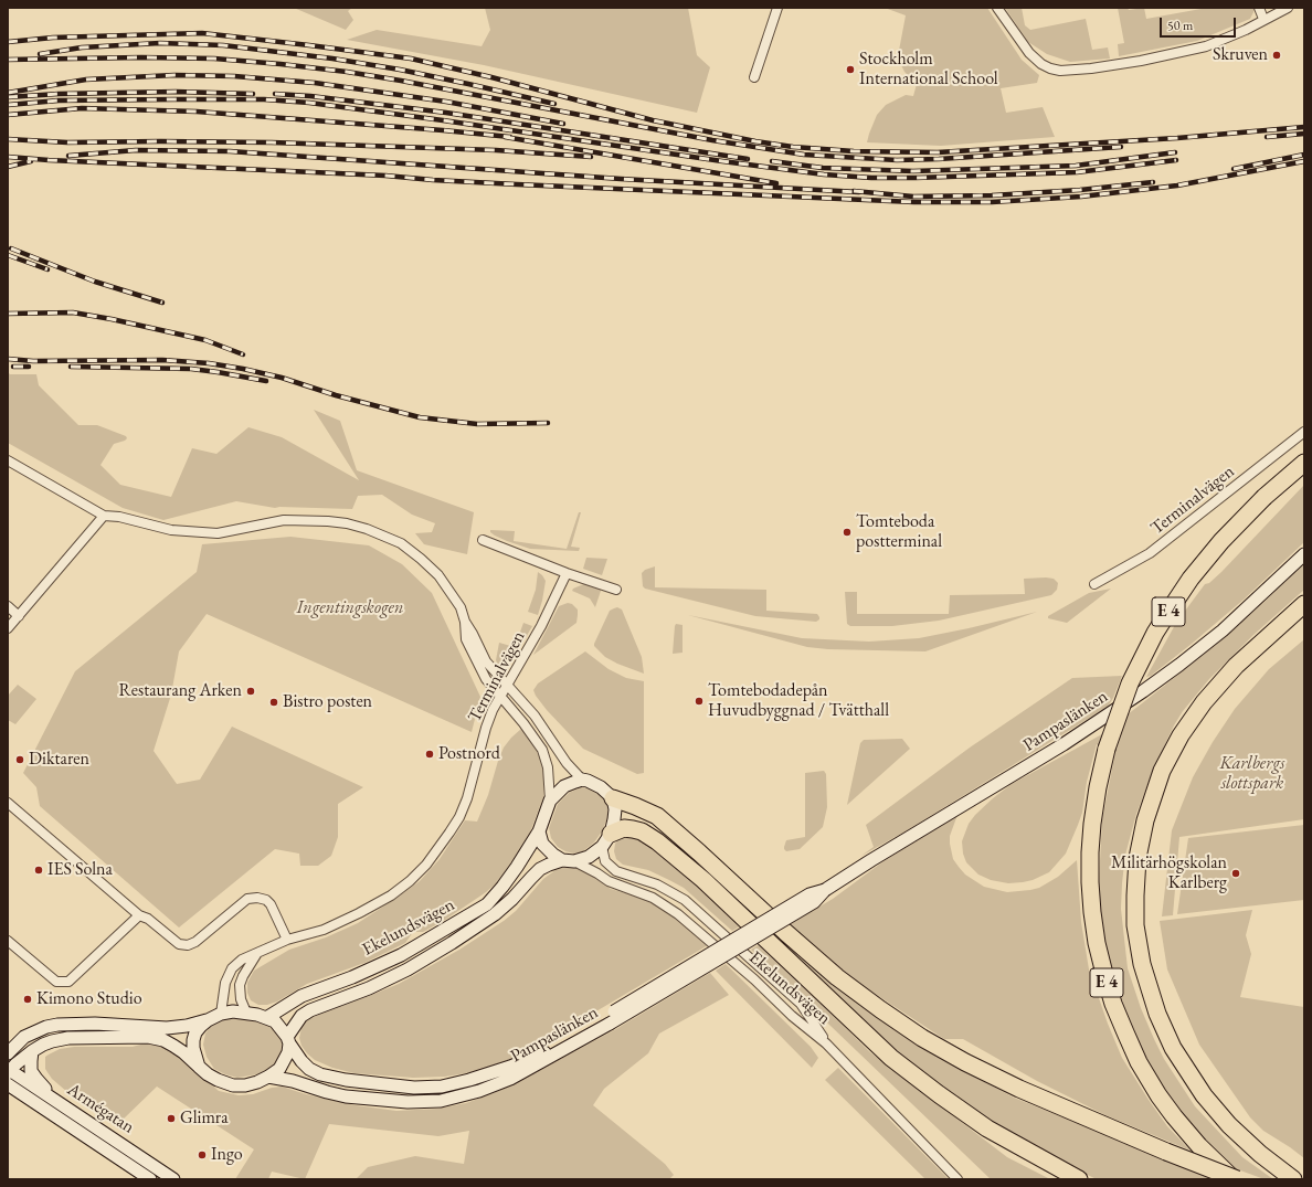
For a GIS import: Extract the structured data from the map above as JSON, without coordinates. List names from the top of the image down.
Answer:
{
  "streets": {
    "highway": ["E 4"],
    "main road": ["Pampaslänken", "Ekelundsvägen", "Armégatan"],
    "street": ["Terminalvägen"]
  },
  "crossings": [
    ["Terminalvägen", "Pampaslänken"],
    ["Terminalvägen", "Ekelundsvägen"],
    ["Pampaslänken", "Ekelundsvägen"],
    ["Ekelundsvägen", "Armégatan"]
  ],
  "parks": ["Ingentingskogen", "Karlbergs slottspark"],
  "places": [
    "Skruven",
    "Stockholm International School",
    "Tomteboda postterminal",
    "Restaurang Arken",
    "Tomtebodadepån Huvudbyggnad / Tvätthall",
    "Bistro posten",
    "Postnord",
    "Diktaren",
    "IES Solna",
    "Militärhögskolan Karlberg",
    "Kimono Studio",
    "Glimra",
    "Ingo"
  ],
  "scale_bar": "50 m"
}
